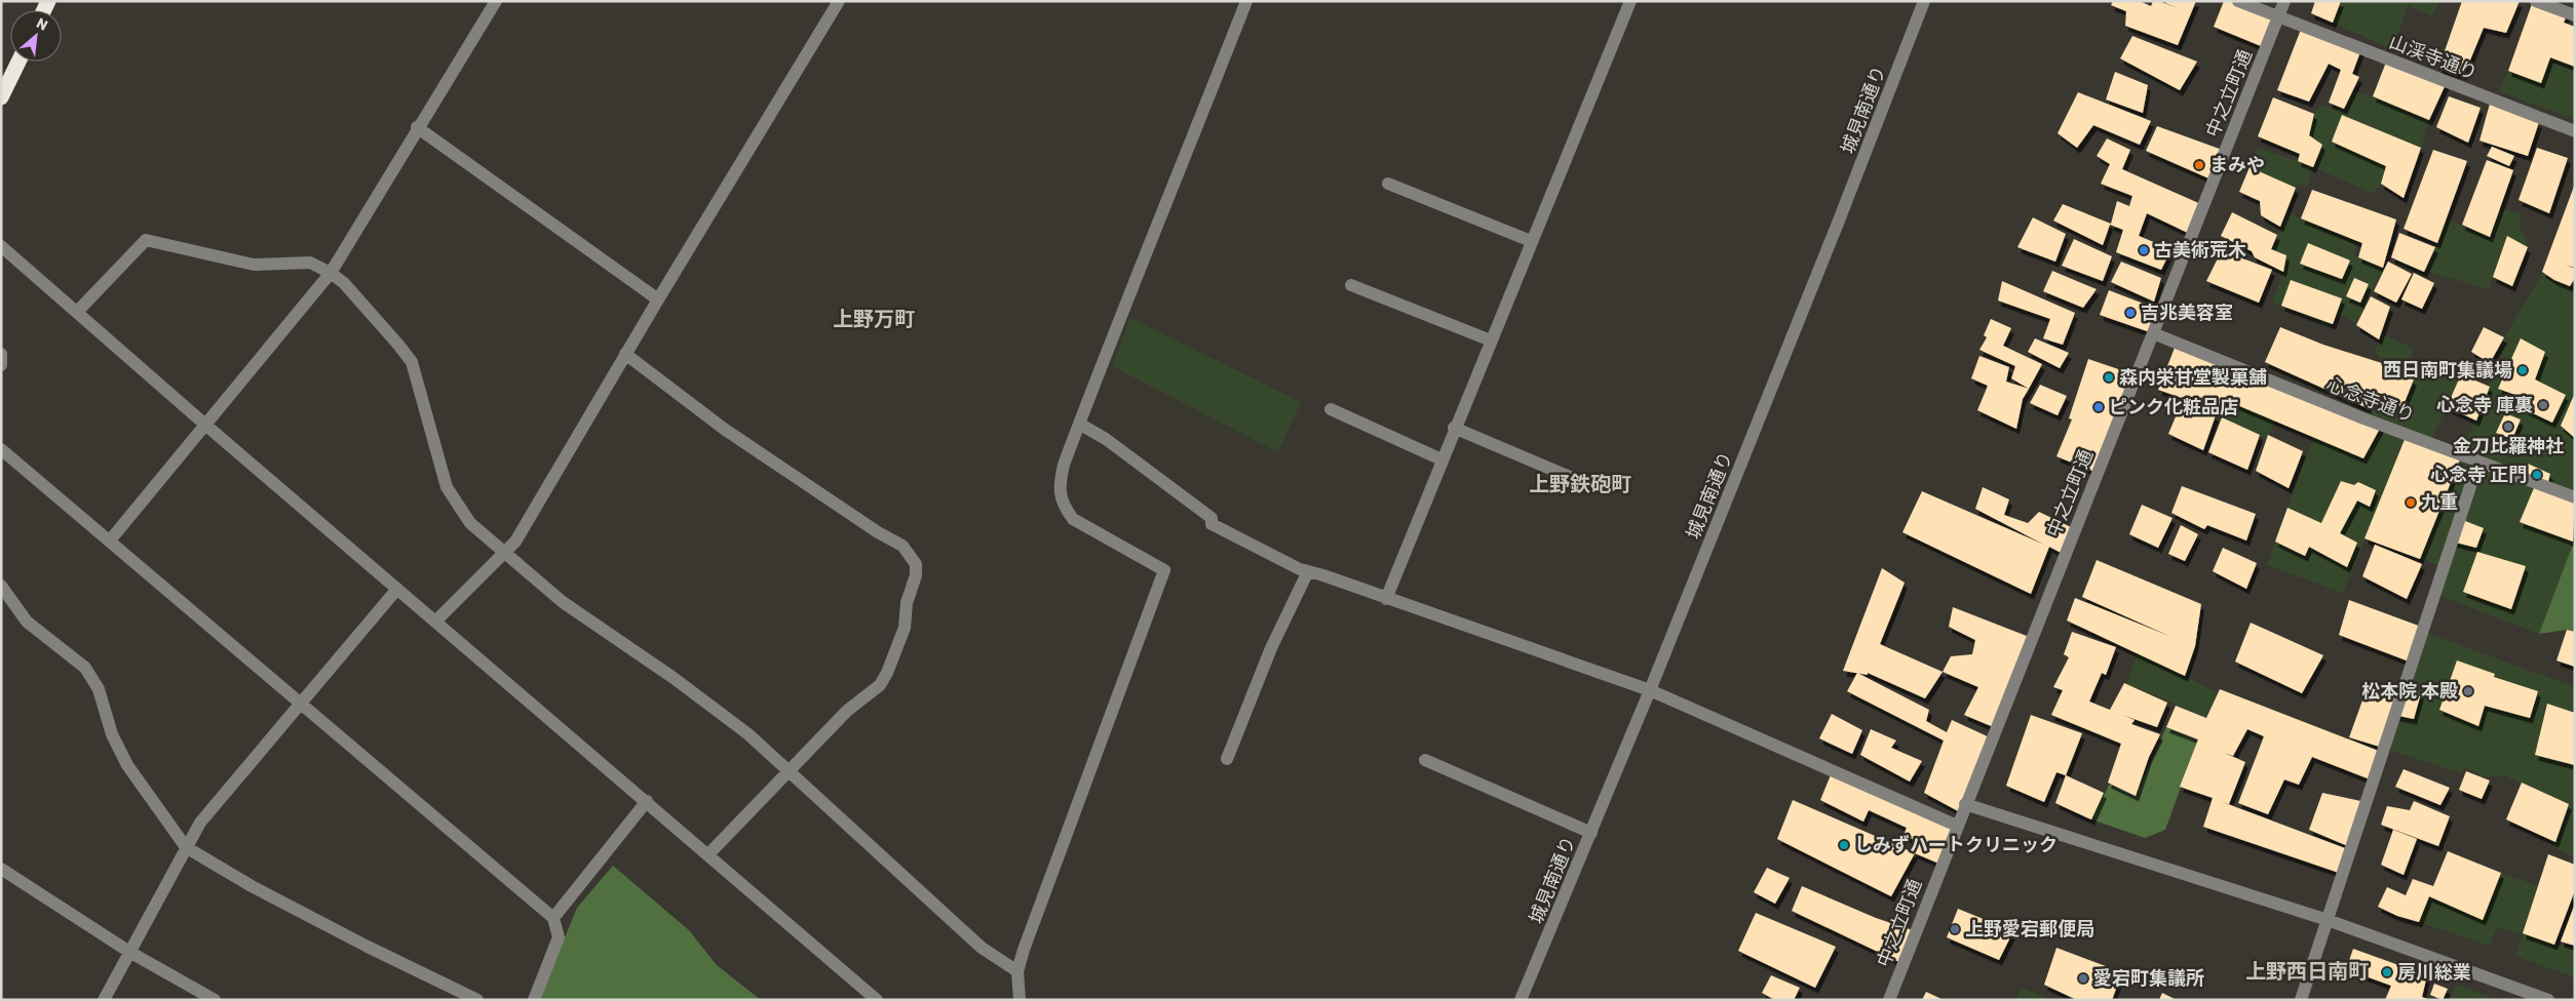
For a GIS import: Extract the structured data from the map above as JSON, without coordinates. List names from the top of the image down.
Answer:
{
  "streets": {
    "street": [
      "山渓寺通り",
      "中之立町通",
      "城見南通り",
      "心念寺通り"
    ]
  },
  "crossings": [
    ["山渓寺通り", "中之立町通"],
    ["中之立町通", "心念寺通り"]
  ],
  "districts": ["上野万町", "上野鉄砲町", "上野西日南町"],
  "places": [
    "まみや",
    "古美術荒木",
    "吉兆美容室",
    "西日南町集議場",
    "森内栄甘堂製菓舗",
    "心念寺 庫裏",
    "ピンク化粧品店",
    "金刀比羅神社",
    "心念寺 正門",
    "九重",
    "松本院 本殿",
    "しみずハートクリニック",
    "上野愛宕郵便局",
    "房川総業",
    "愛宕町集議所"
  ],
  "north": "top right"
}
